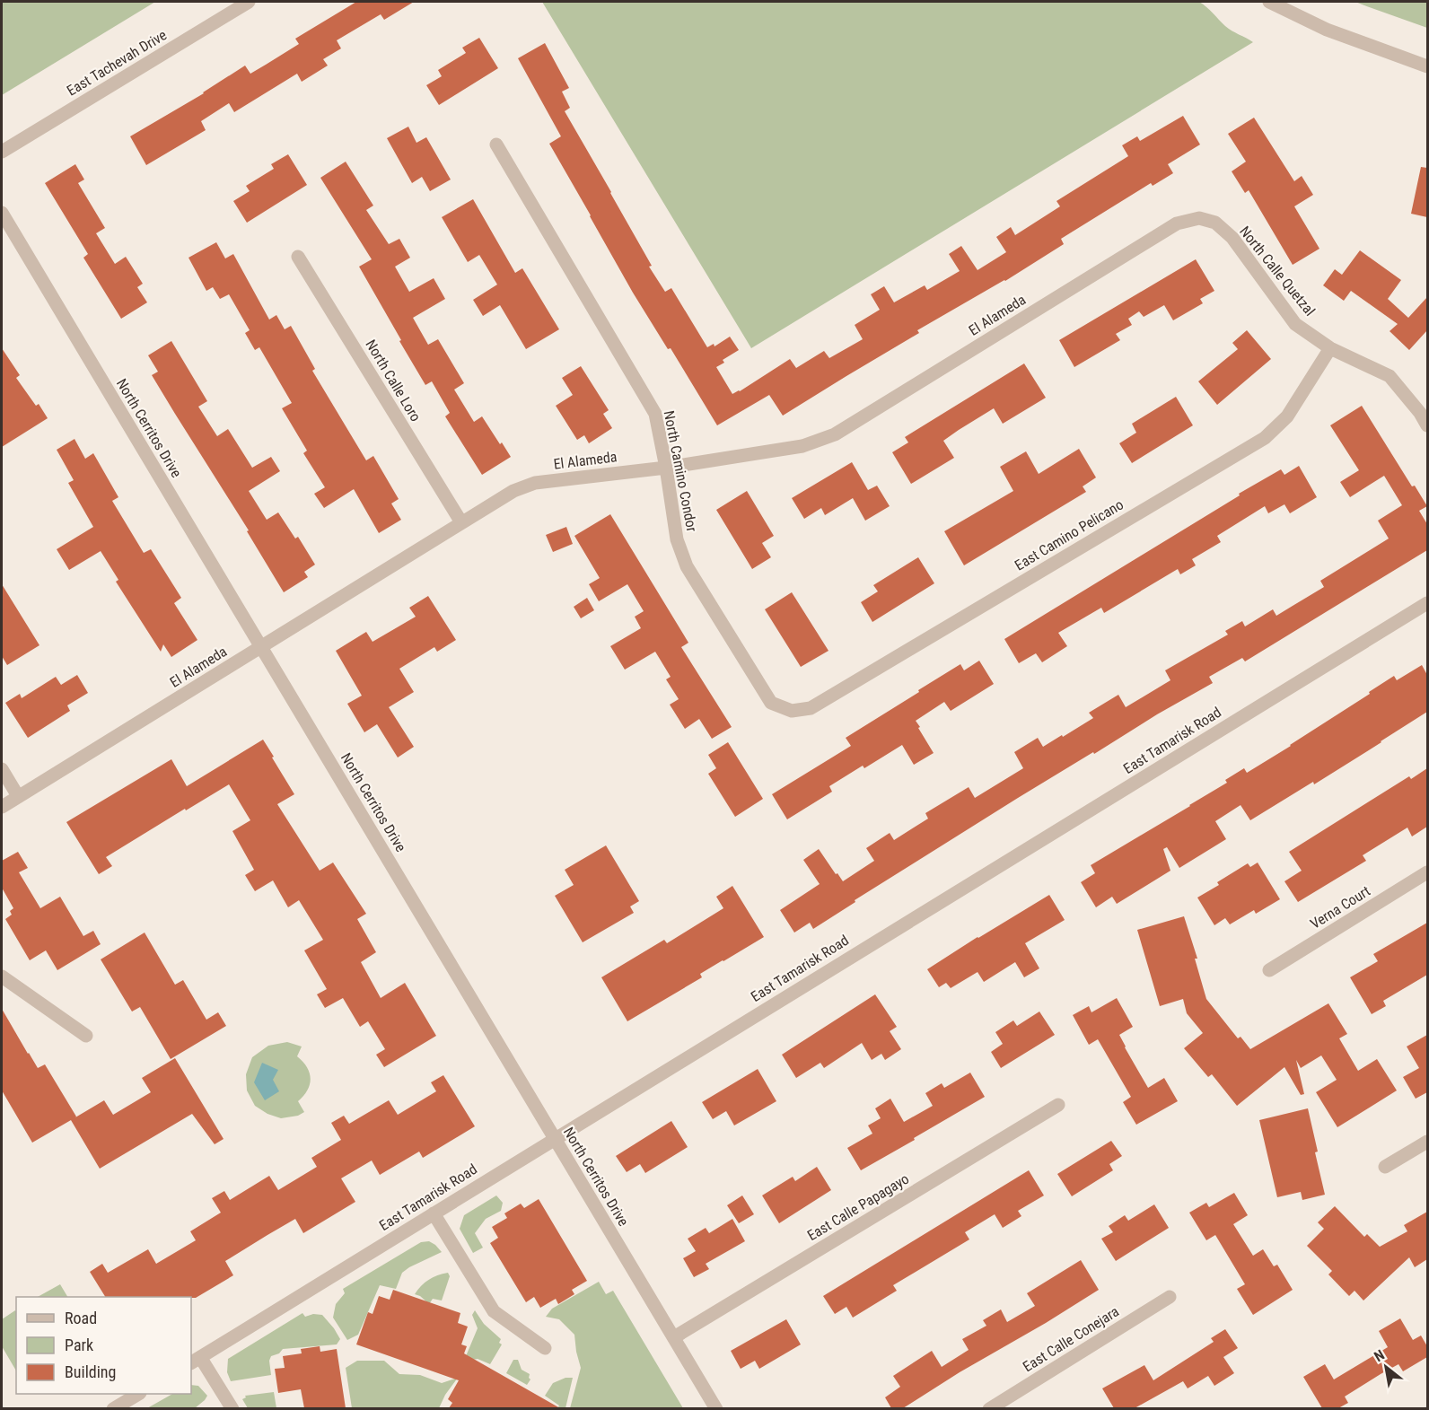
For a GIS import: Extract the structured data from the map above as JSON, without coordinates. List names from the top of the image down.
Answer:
{
  "streets": {
    "street": [
      "East Tachevah Drive",
      "North Calle Quetzal",
      "El Alameda",
      "North Calle Loro",
      "North Cerritos Drive",
      "North Camino Condor",
      "East Camino Pelicano",
      "East Tamarisk Road",
      "Verna Court",
      "East Calle Papagayo",
      "East Calle Conejara"
    ]
  },
  "crossings": [
    ["North Calle Quetzal", "El Alameda"],
    ["North Calle Quetzal", "East Camino Pelicano"],
    ["El Alameda", "North Calle Loro"],
    ["El Alameda", "North Cerritos Drive"],
    ["El Alameda", "North Camino Condor"],
    ["North Cerritos Drive", "East Tamarisk Road"],
    ["North Cerritos Drive", "East Calle Papagayo"],
    ["North Camino Condor", "East Camino Pelicano"]
  ],
  "legend": ["Road", "Park", "Building"],
  "north": "top left"
}
